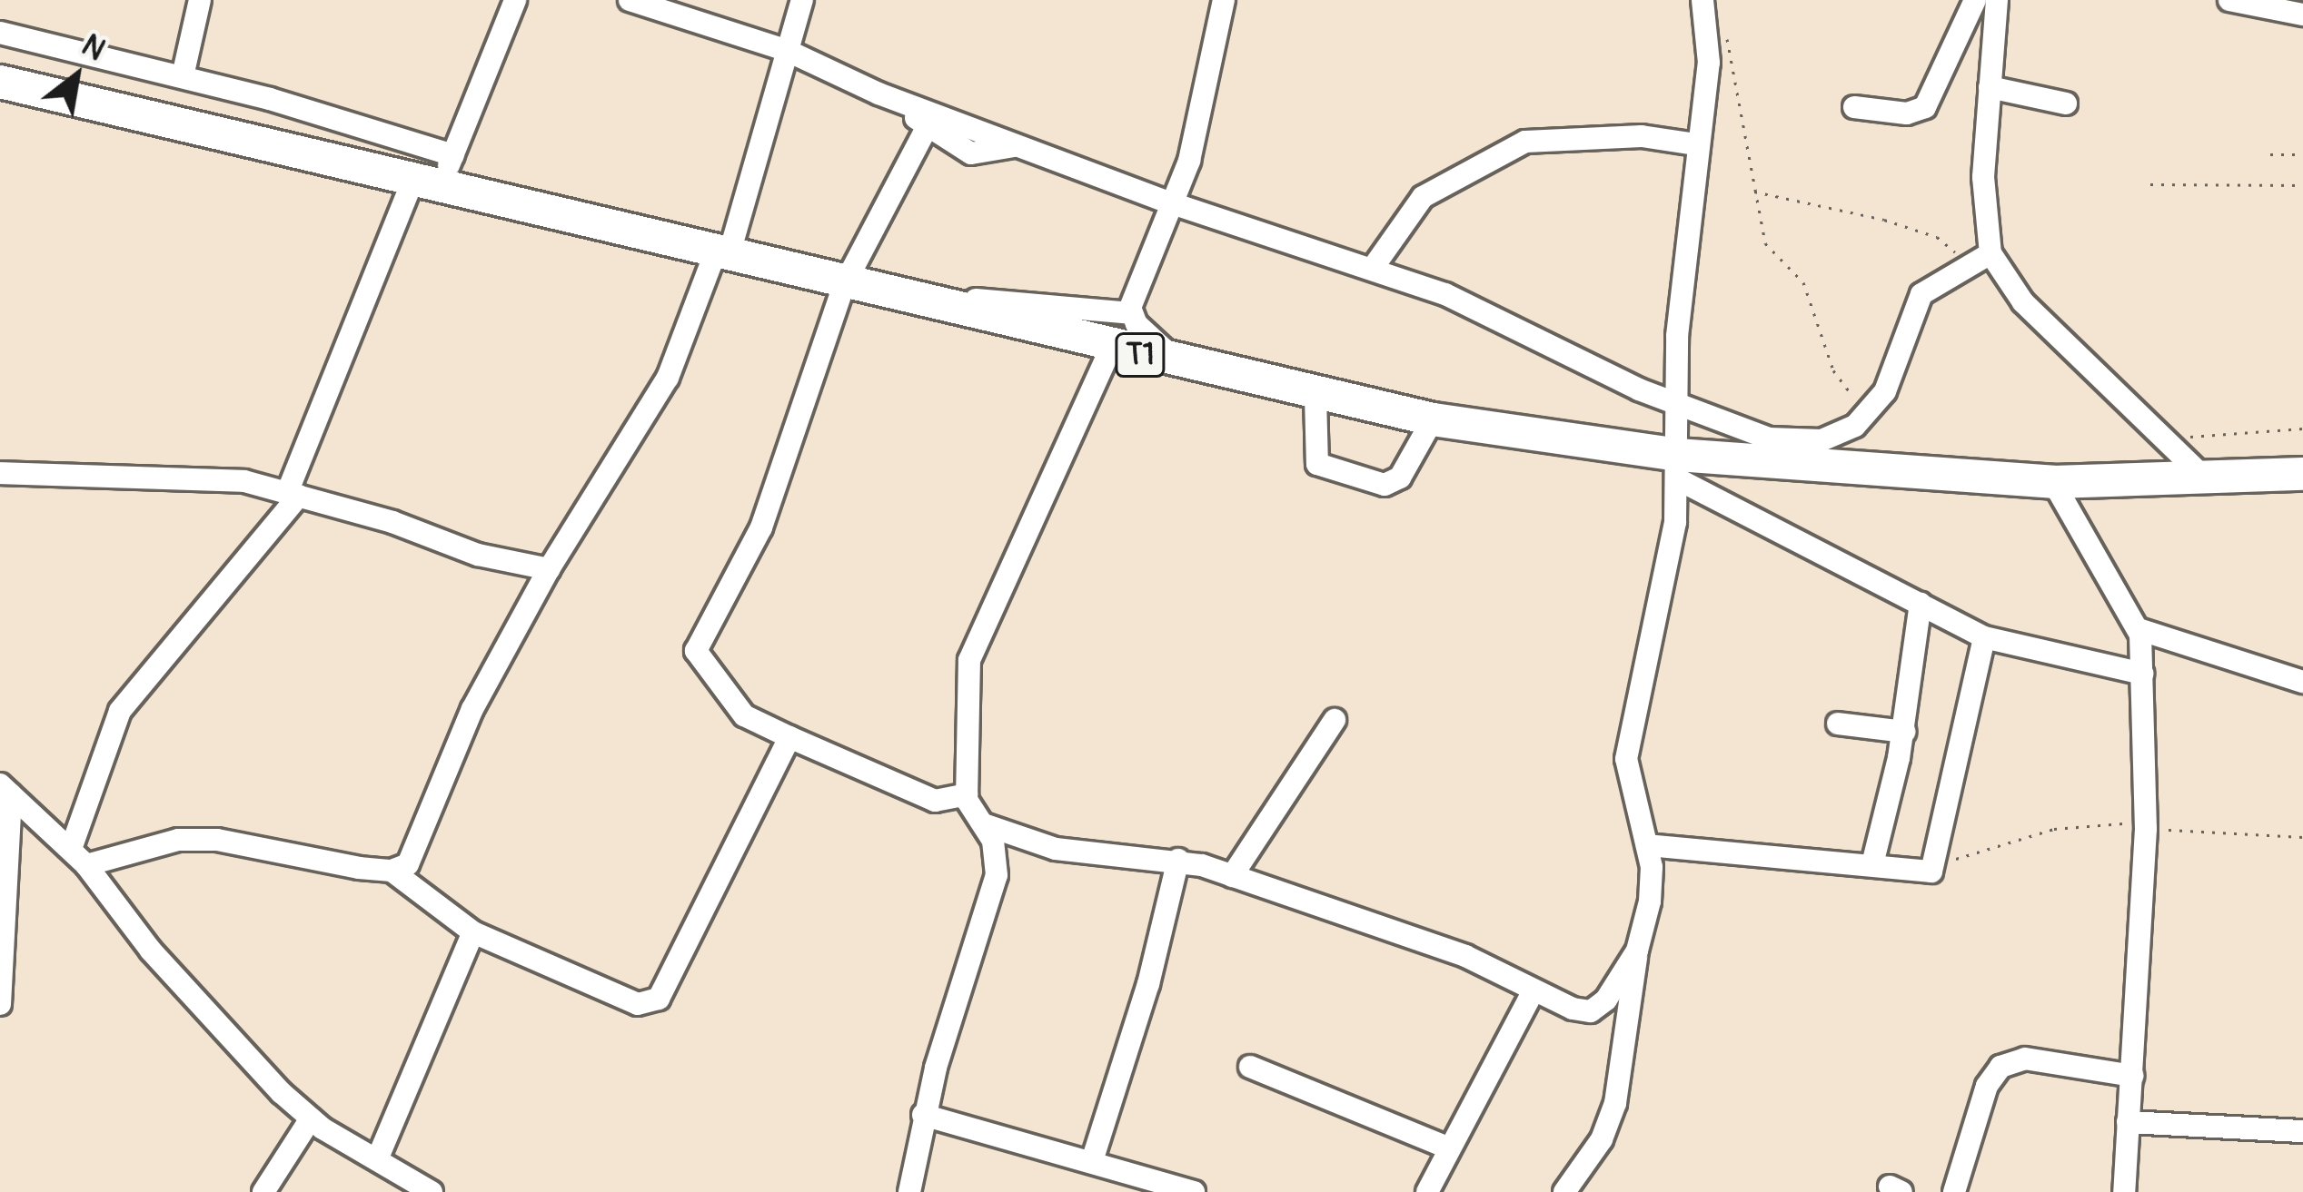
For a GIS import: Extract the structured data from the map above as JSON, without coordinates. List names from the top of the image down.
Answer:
{
  "streets": {
    "highway": ["T1"]
  },
  "north": "top right"
}
